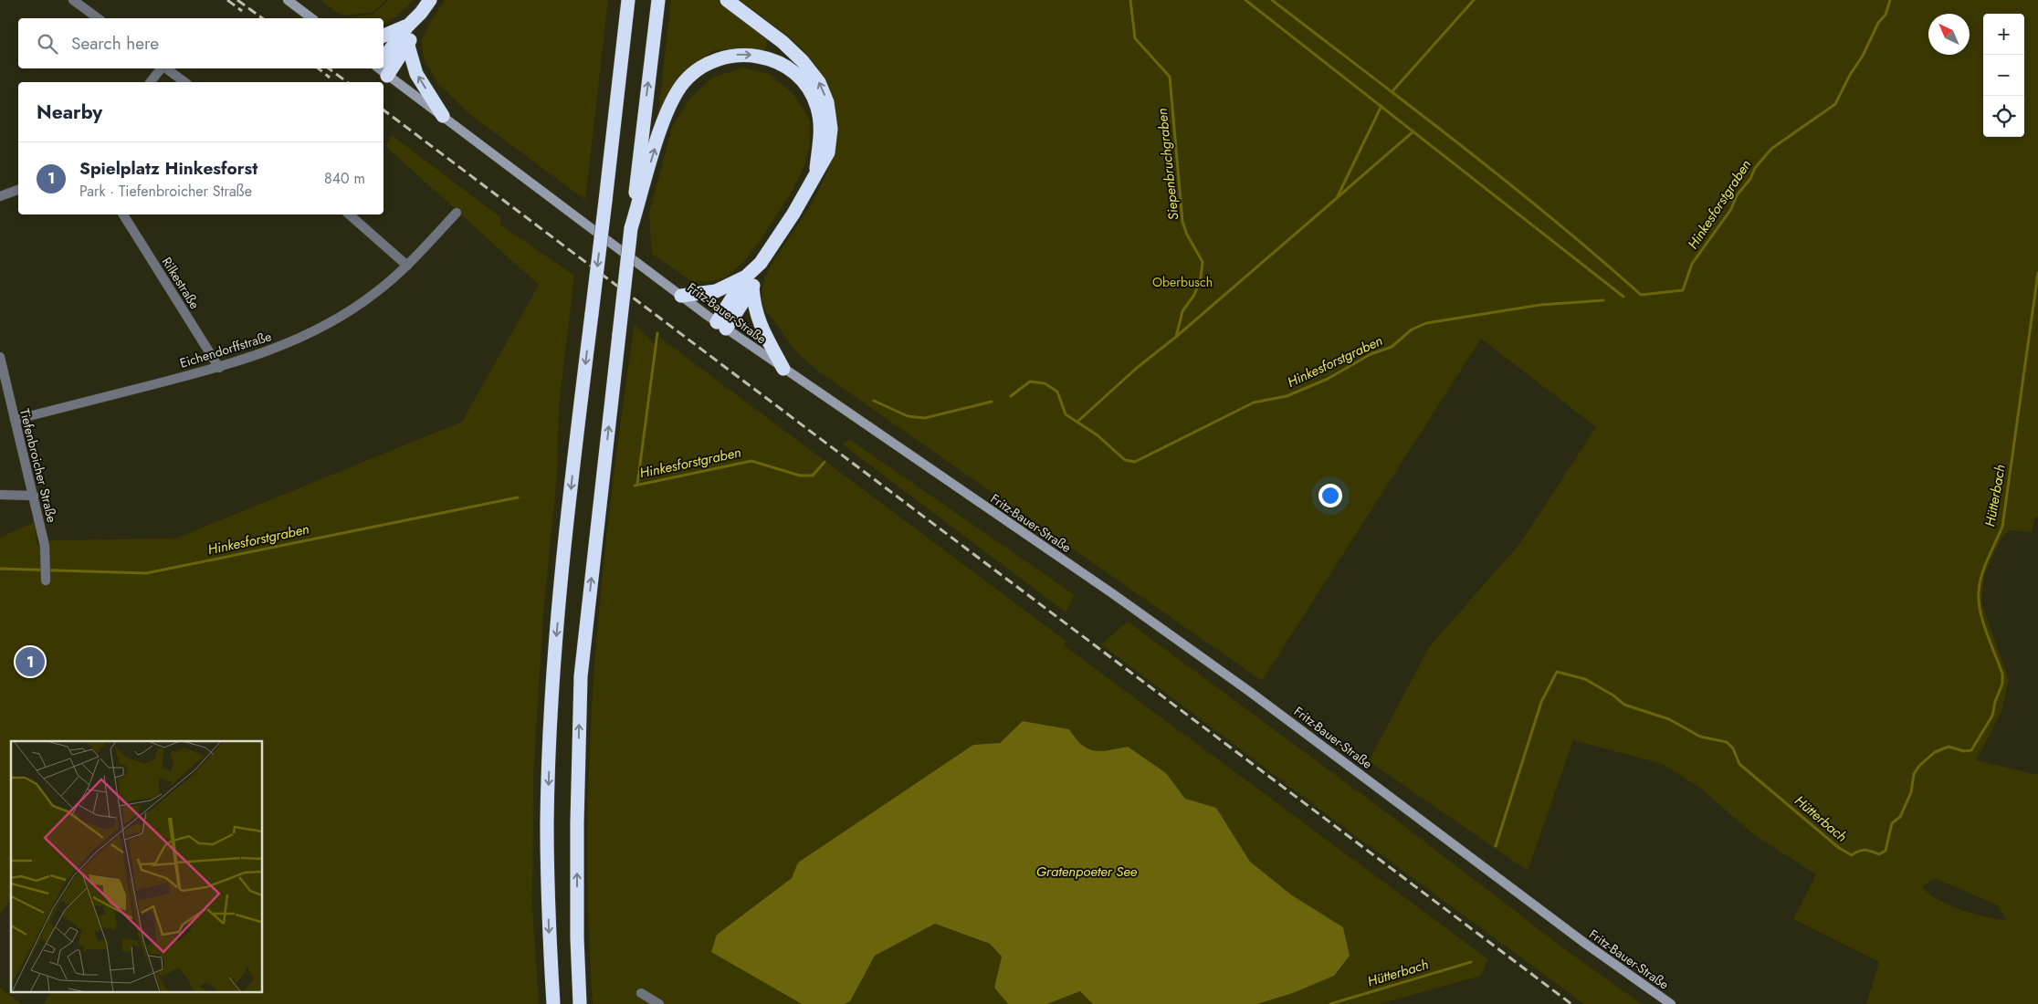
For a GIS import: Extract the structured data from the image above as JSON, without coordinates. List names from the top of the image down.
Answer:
{
  "streets": {
    "main road": ["Fritz-Bauer-Straße"],
    "street": ["Rilkestraße", "Eichendorffstraße", "Tiefenbroicher Straße"]
  },
  "crossings": [
    ["Rilkestraße", "Eichendorffstraße"],
    ["Eichendorffstraße", "Tiefenbroicher Straße"]
  ],
  "water": [
    "Siepenbruchgraben",
    "Hinkesforstgraben",
    "Hütterbach",
    "Gratenpoeter See"
  ],
  "parks": ["Oberbusch"],
  "north": "top left",
  "page": {
    "map_buttons": ["+", "−"],
    "search": "Search here",
    "heading": "Nearby",
    "list": [
      {
        "mark": "1",
        "name": "Spielplatz Hinkesforst",
        "note": "Park · Tiefenbroicher Straße",
        "value": "840 m"
      }
    ],
    "pins": "1"
  }
}
